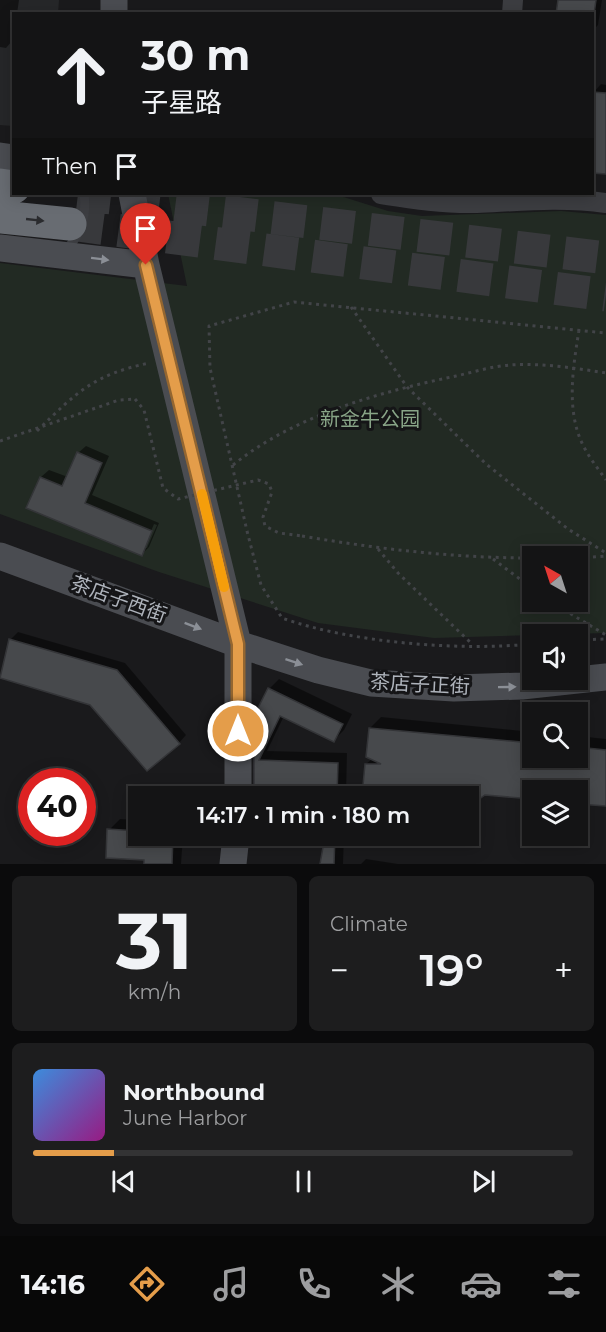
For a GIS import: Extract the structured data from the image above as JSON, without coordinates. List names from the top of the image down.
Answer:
{
  "streets": {
    "main road": ["茶店子西街", "茶店子正街"]
  },
  "crossings": [
    ["茶店子西街", "茶店子正街"]
  ],
  "one_way": ["茶店子西街", "茶店子正街"],
  "parks": ["新金牛公园"],
  "north": "top left",
  "page": {
    "turn": ["30 m", "子星路"],
    "then": "Then",
    "limit": "40",
    "trip": "14:17 · 1 min · 180 m",
    "tile": [
      ["31", "km/h"],
      "Climate"
    ],
    "heat": ["−", "19°", "+"],
    "song": ["Northbound", "June Harbor"],
    "tabs": "14:16"
  }
}
